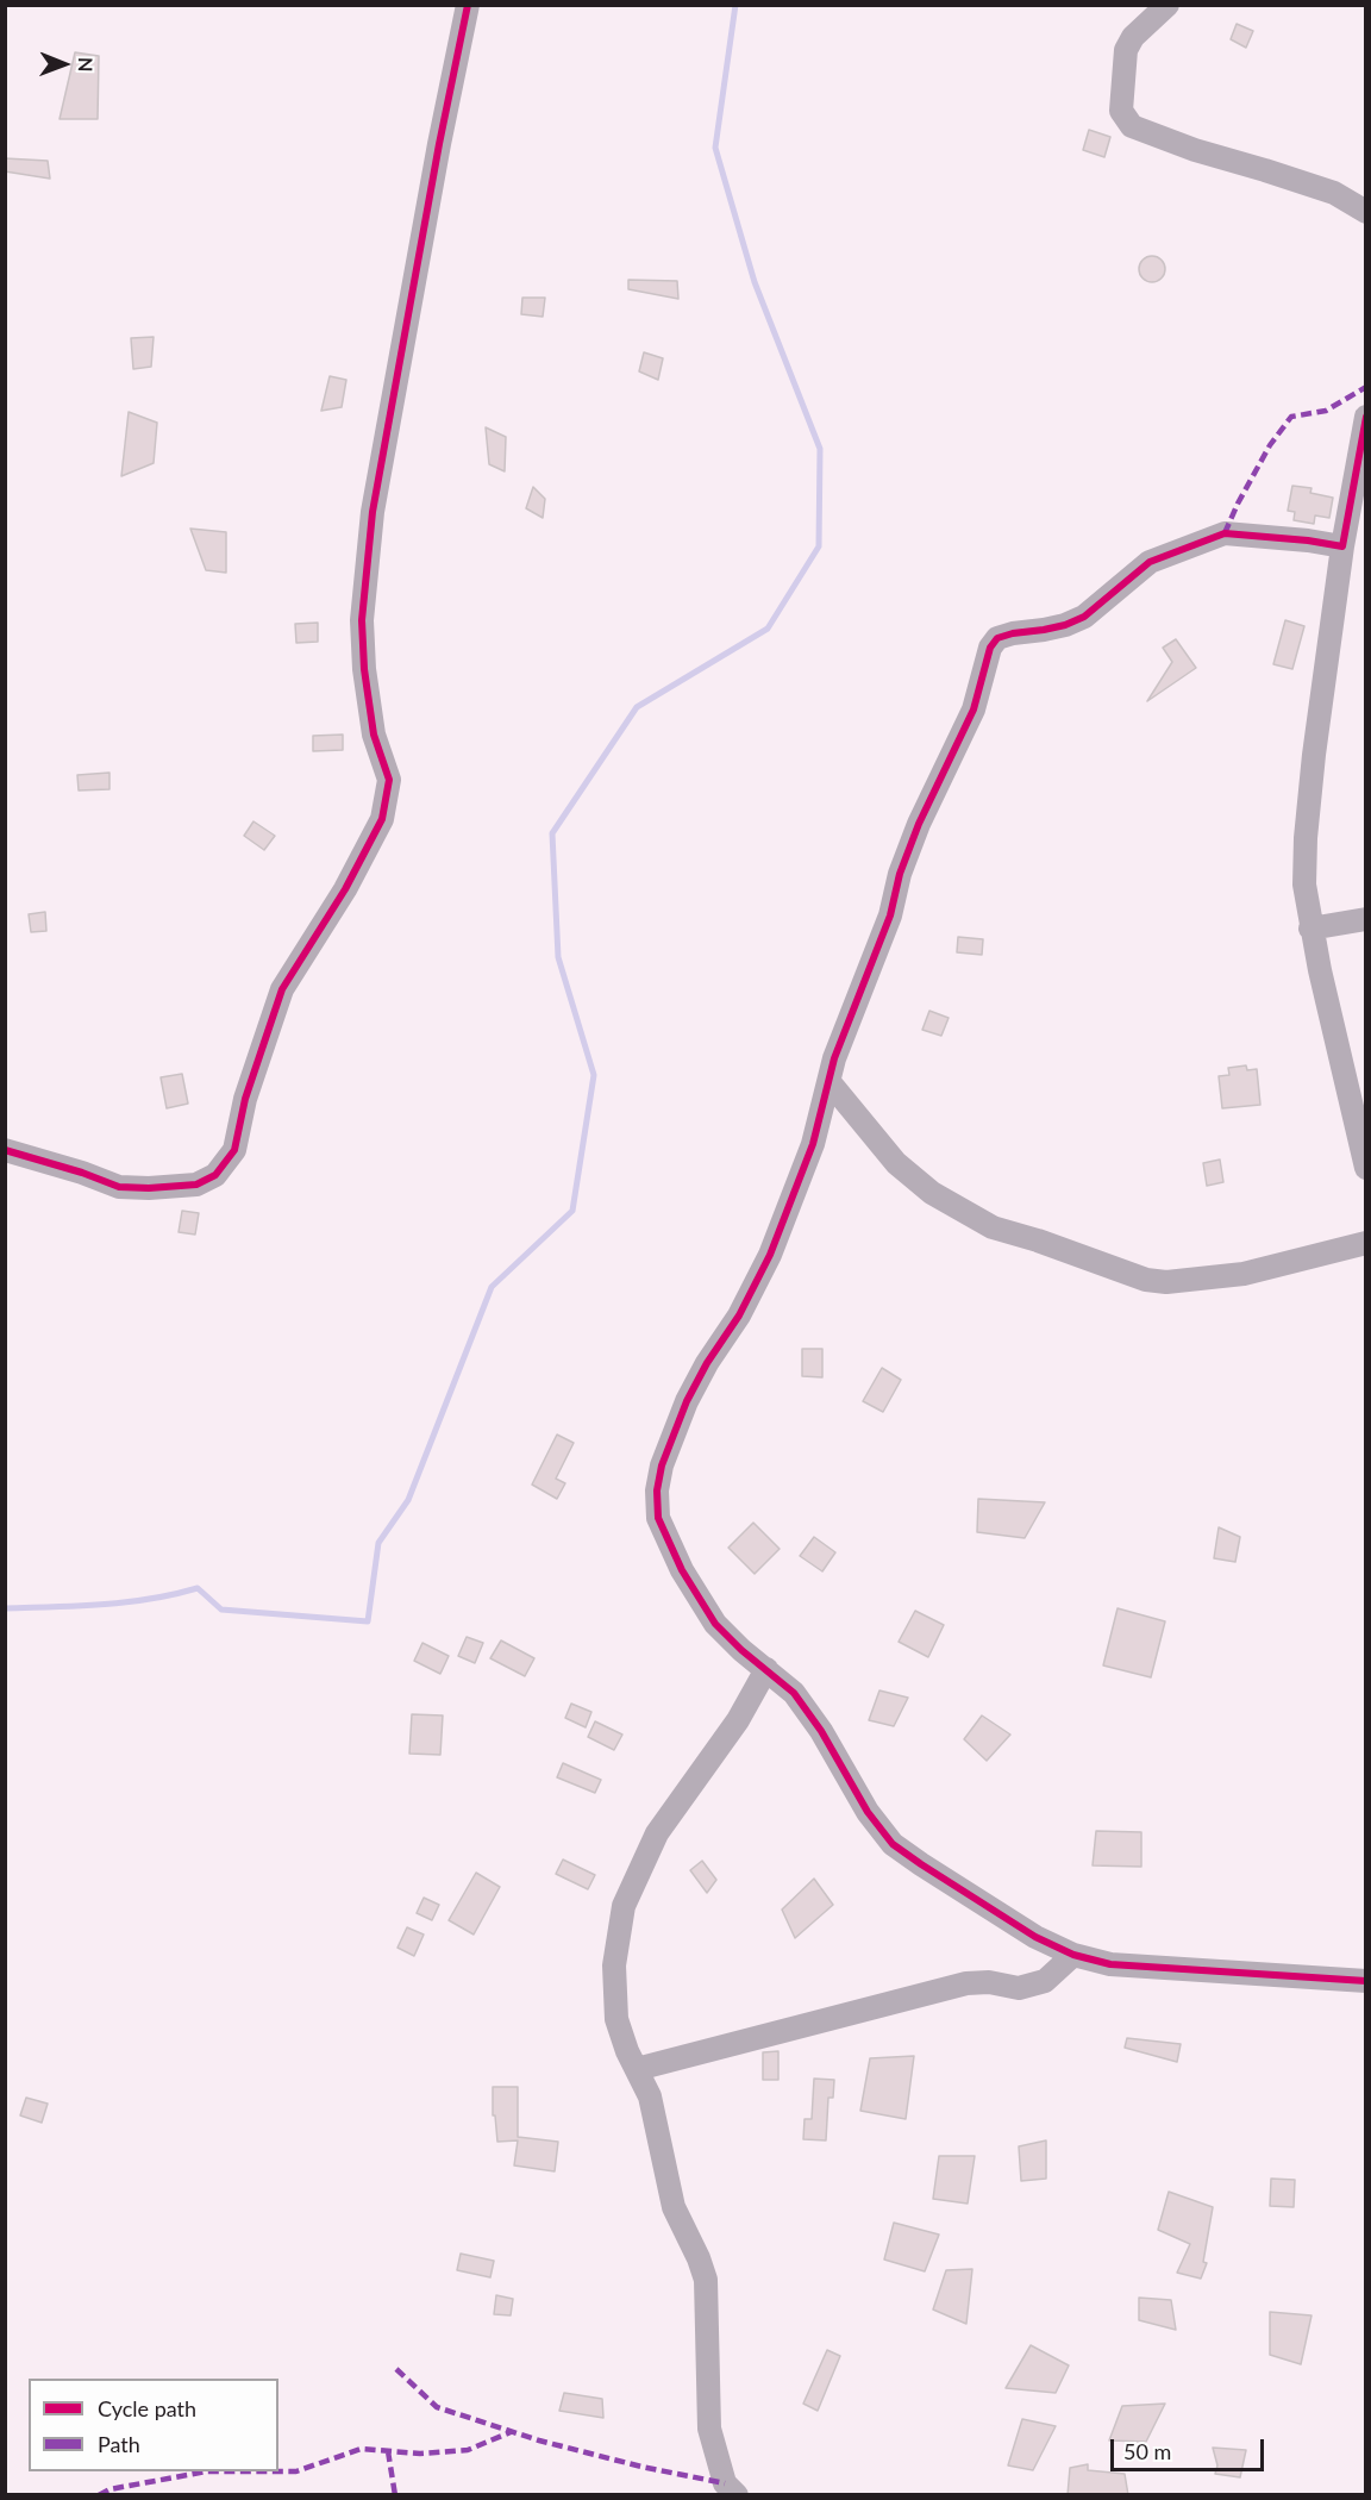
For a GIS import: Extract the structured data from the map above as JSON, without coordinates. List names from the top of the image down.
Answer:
{
  "legend": ["Cycle path", "Path"],
  "scale_bar": "50 m",
  "north": "right"
}
